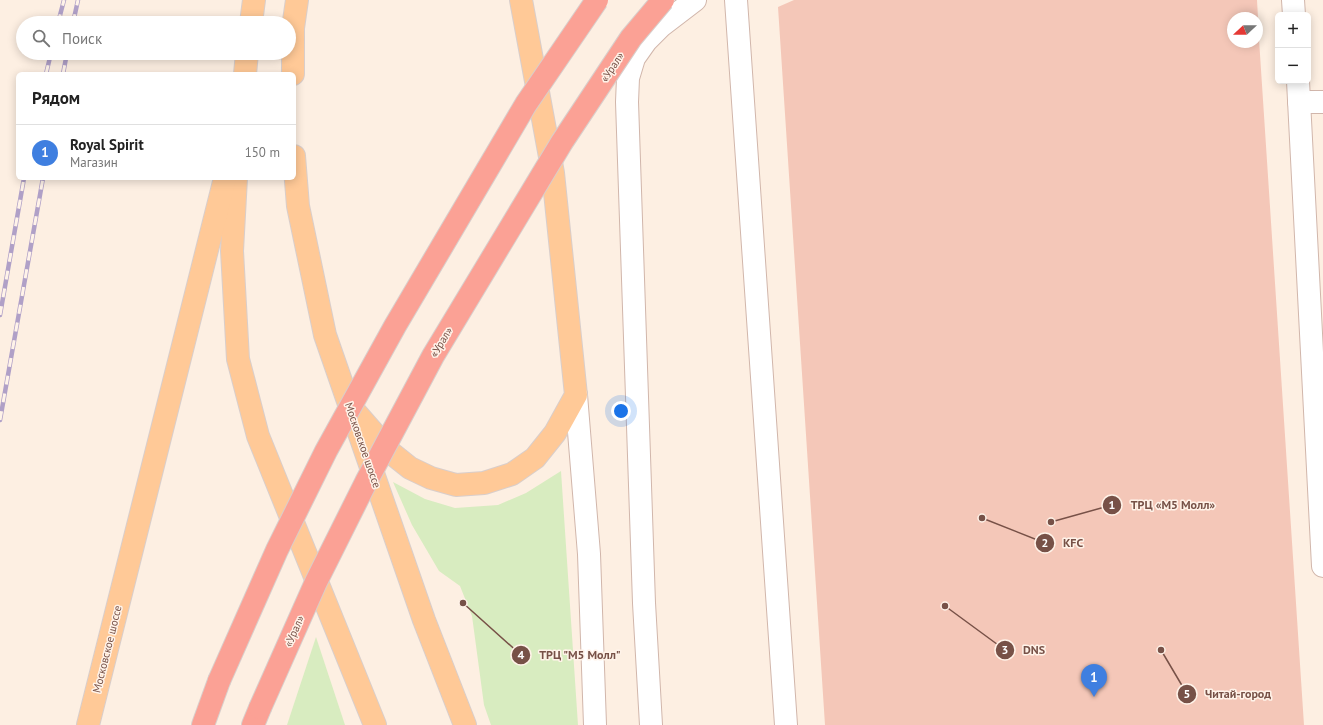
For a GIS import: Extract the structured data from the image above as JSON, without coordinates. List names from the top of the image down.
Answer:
{
  "streets": {
    "highway": ["«Урал»"],
    "main road": ["Московское шоссе"]
  },
  "places": [
    "KFC",
    "ТРЦ «М5 Молл»",
    "ТРЦ \"М5 Молл\"",
    "DNS",
    "Читай-город"
  ],
  "north": "left",
  "page": {
    "map_buttons": ["+", "−"],
    "search": "Поиск",
    "heading": "Рядом",
    "list": [
      {
        "mark": "1",
        "name": "Royal Spirit",
        "note": "Магазин",
        "value": "150 m"
      }
    ],
    "pins": "1"
  }
}
